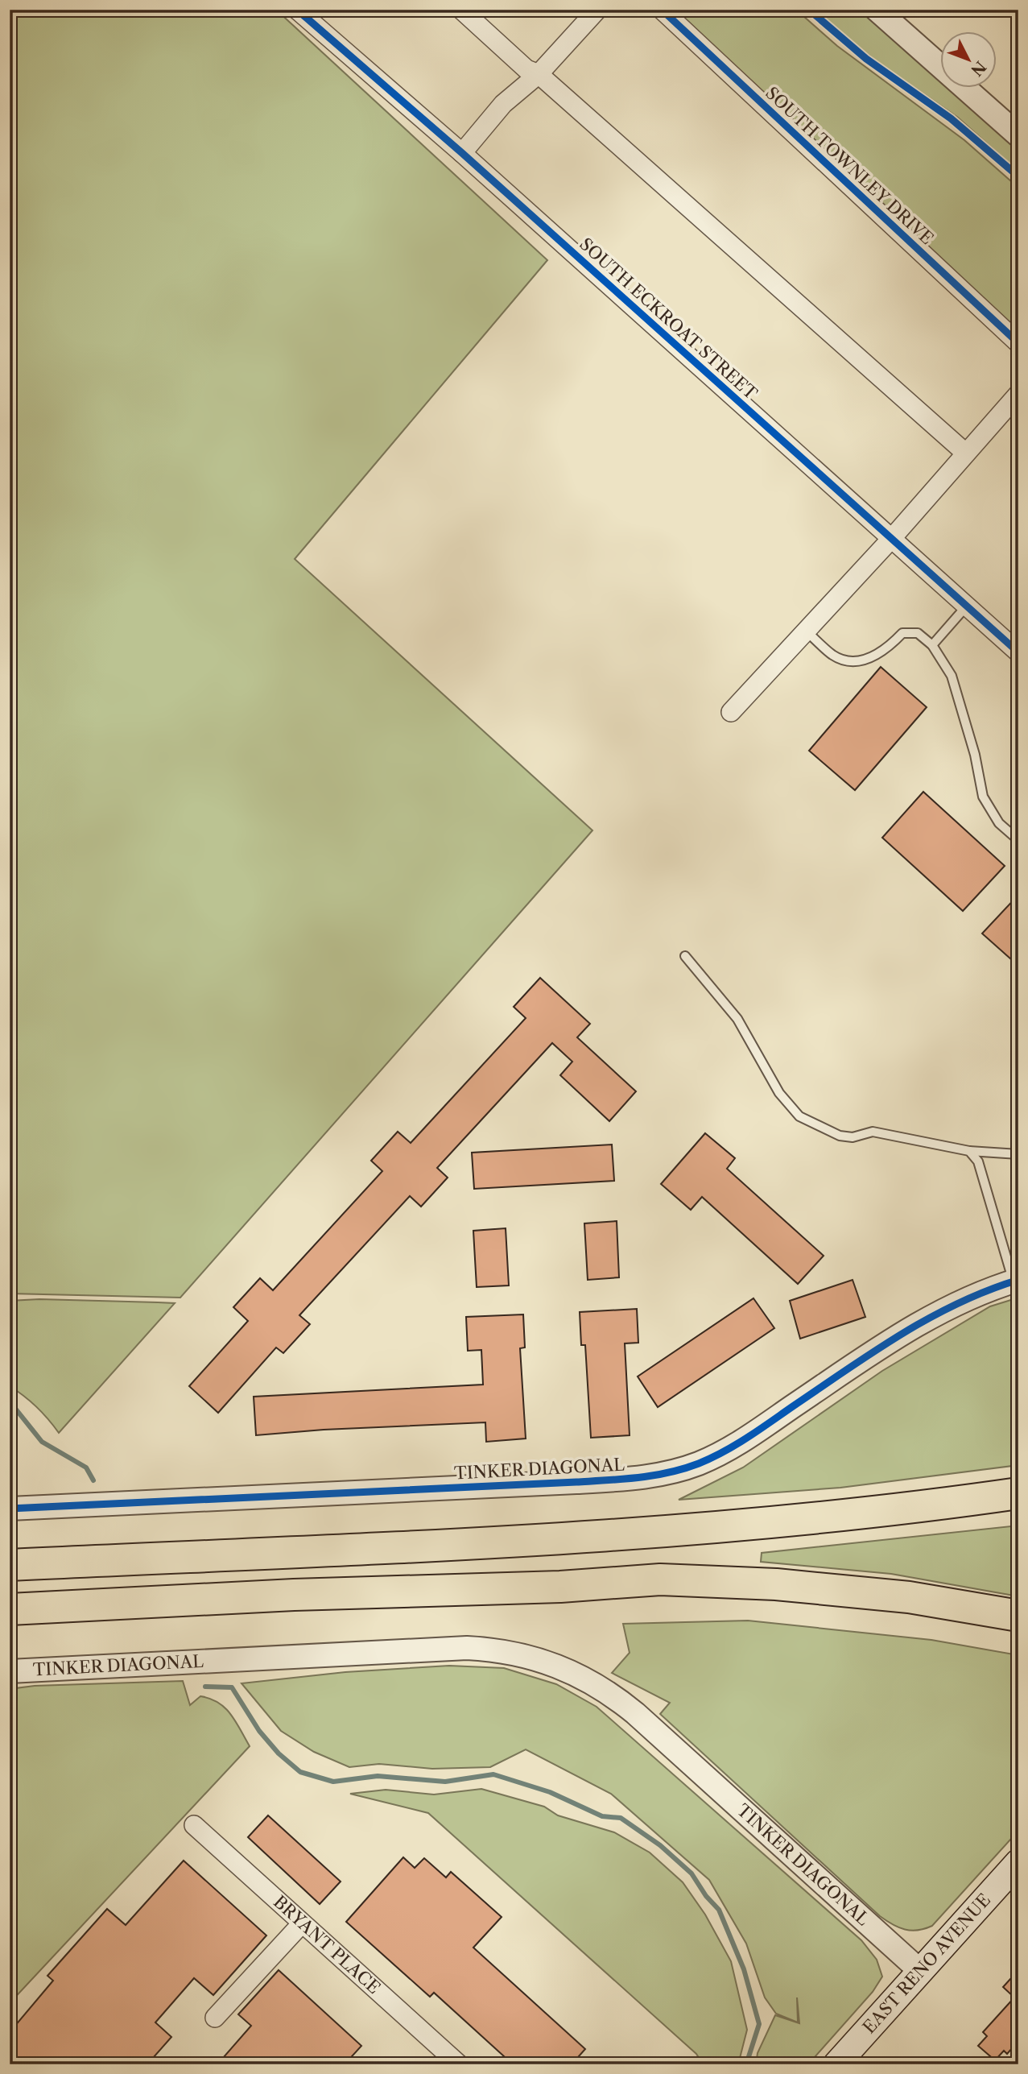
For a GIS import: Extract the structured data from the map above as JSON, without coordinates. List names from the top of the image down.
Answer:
{
  "streets": {
    "main road": ["EAST RENO AVENUE"],
    "street": [
      "SOUTH TOWNLEY DRIVE",
      "SOUTH ECKROAT STREET",
      "TINKER DIAGONAL",
      "BRYANT PLACE"
    ]
  },
  "crossings": [
    ["TINKER DIAGONAL", "EAST RENO AVENUE"]
  ],
  "north": "bottom right"
}
